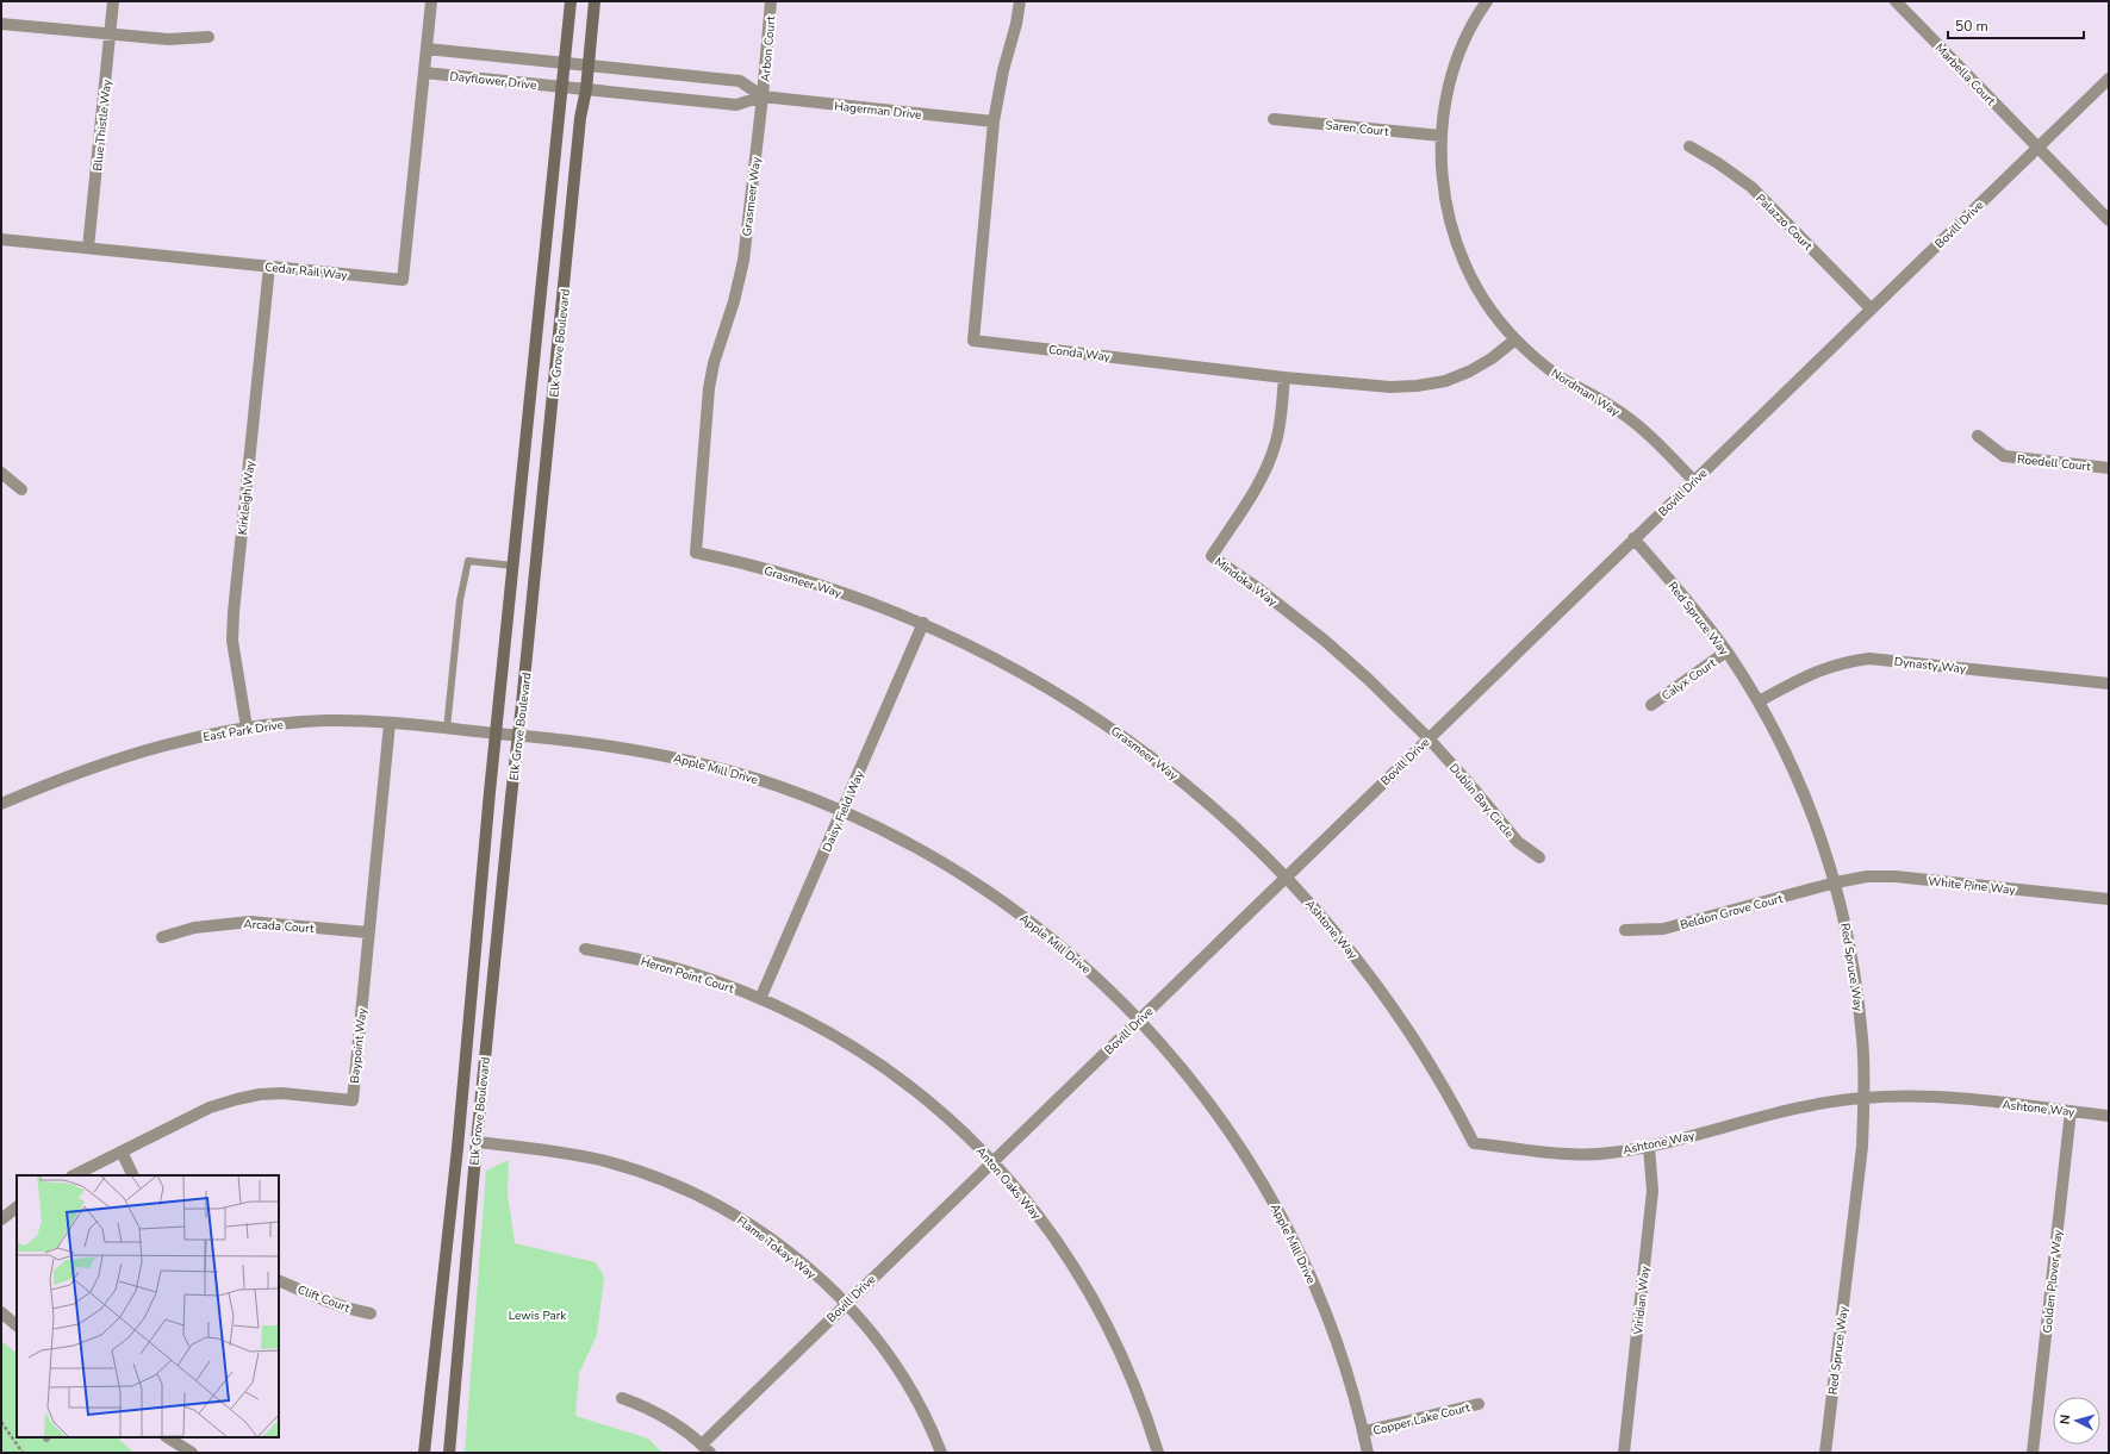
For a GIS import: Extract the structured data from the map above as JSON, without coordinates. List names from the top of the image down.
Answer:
{
  "streets": {
    "main road": ["Elk Grove Boulevard"],
    "street": [
      "Arbon Court",
      "Marbella Court",
      "Dayflower Drive",
      "Hagerman Drive",
      "Blue Thistle Way",
      "Saren Court",
      "Grasmeer Way",
      "Palazzo Court",
      "Bovill Drive",
      "Cedar Rail Way",
      "Conda Way",
      "Nordman Way",
      "Roedell Court",
      "Kirkleigh Way",
      "Mindoka Way",
      "Red Spruce Way",
      "Dynasty Way",
      "Calyx Court",
      "East Park Drive",
      "Apple Mill Drive",
      "Dublin Bay Circle",
      "Daisy Field Way",
      "White Pine Way",
      "Beldon Grove Court",
      "Arcada Court",
      "Ashtone Way",
      "Heron Point Court",
      "Baypoint Way",
      "Anton Oaks Way",
      "Flame Tokay Way",
      "Golden Plover Way",
      "Clift Court",
      "Viridian Way",
      "Copper Lake Court"
    ]
  },
  "crossings": [
    ["Arbon Court", "Hagerman Drive"],
    ["Arbon Court", "Grasmeer Way"],
    ["Marbella Court", "Bovill Drive"],
    ["Dayflower Drive", "Hagerman Drive"],
    ["Dayflower Drive", "Cedar Rail Way"],
    ["Dayflower Drive", "Elk Grove Boulevard"],
    ["Hagerman Drive", "Grasmeer Way"],
    ["Hagerman Drive", "Elk Grove Boulevard"],
    ["Hagerman Drive", "Conda Way"],
    ["Blue Thistle Way", "Cedar Rail Way"],
    ["Saren Court", "Nordman Way"],
    ["Grasmeer Way", "Bovill Drive"],
    ["Grasmeer Way", "Daisy Field Way"],
    ["Grasmeer Way", "Ashtone Way"],
    ["Palazzo Court", "Bovill Drive"],
    ["Bovill Drive", "Nordman Way"],
    ["Bovill Drive", "Mindoka Way"],
    ["Bovill Drive", "Red Spruce Way"],
    ["Bovill Drive", "Apple Mill Drive"],
    ["Bovill Drive", "Dublin Bay Circle"],
    ["Bovill Drive", "Ashtone Way"],
    ["Bovill Drive", "Anton Oaks Way"],
    ["Bovill Drive", "Flame Tokay Way"],
    ["Cedar Rail Way", "Kirkleigh Way"],
    ["Elk Grove Boulevard", "East Park Drive"],
    ["Elk Grove Boulevard", "Apple Mill Drive"],
    ["Elk Grove Boulevard", "Flame Tokay Way"],
    ["Conda Way", "Nordman Way"],
    ["Conda Way", "Mindoka Way"],
    ["Kirkleigh Way", "East Park Drive"],
    ["Mindoka Way", "Dublin Bay Circle"],
    ["Red Spruce Way", "Dynasty Way"],
    ["Red Spruce Way", "Calyx Court"],
    ["Red Spruce Way", "White Pine Way"],
    ["Red Spruce Way", "Beldon Grove Court"],
    ["Red Spruce Way", "Ashtone Way"],
    ["East Park Drive", "Apple Mill Drive"],
    ["East Park Drive", "Baypoint Way"],
    ["Apple Mill Drive", "Daisy Field Way"],
    ["Apple Mill Drive", "Copper Lake Court"],
    ["Daisy Field Way", "Heron Point Court"],
    ["Daisy Field Way", "Anton Oaks Way"],
    ["White Pine Way", "Beldon Grove Court"],
    ["Arcada Court", "Baypoint Way"],
    ["Ashtone Way", "Golden Plover Way"],
    ["Ashtone Way", "Viridian Way"],
    ["Heron Point Court", "Anton Oaks Way"]
  ],
  "parks": ["Lewis Park"],
  "scale_bar": "50 m",
  "north": "left"
}
